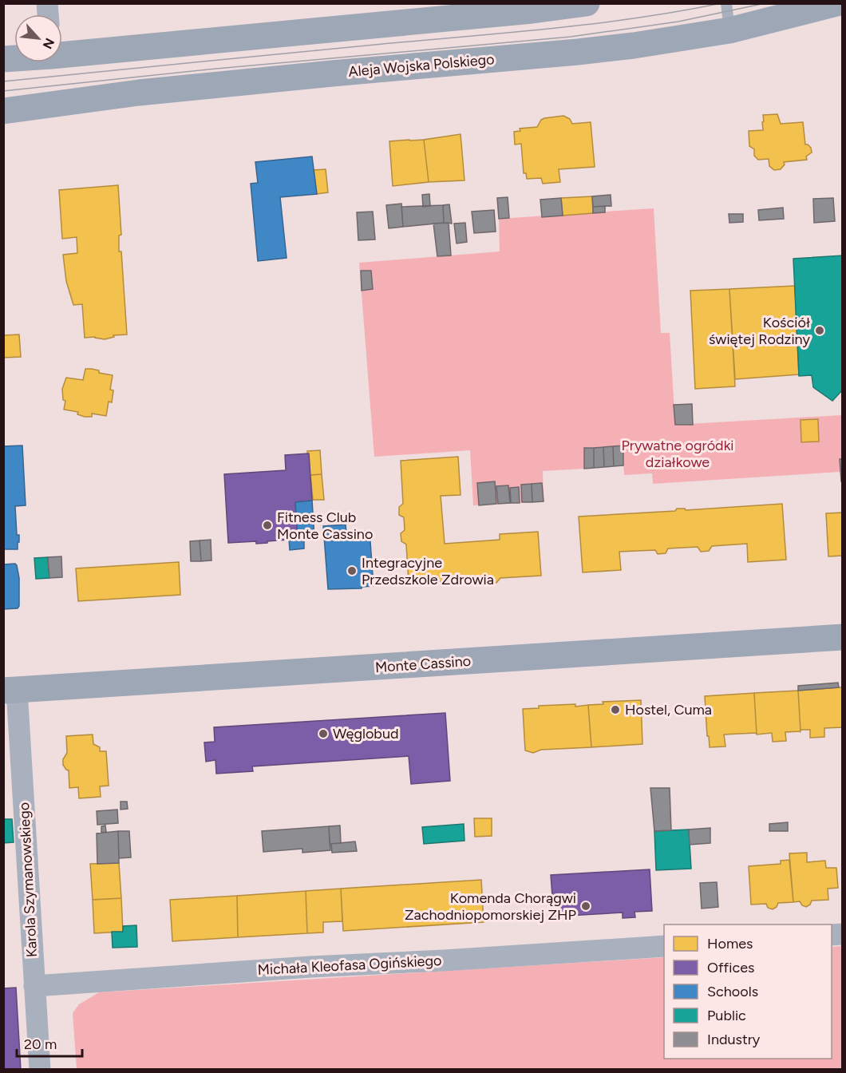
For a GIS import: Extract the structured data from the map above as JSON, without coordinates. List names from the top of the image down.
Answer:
{
  "streets": {
    "main road": ["Aleja Wojska Polskiego", "Monte Cassino"],
    "street": ["Karola Szymanowskiego", "Michała Kleofasa Ogińskiego"]
  },
  "crossings": [
    ["Monte Cassino", "Karola Szymanowskiego"],
    ["Karola Szymanowskiego", "Michała Kleofasa Ogińskiego"]
  ],
  "parks": ["Prywatne ogródki działkowe"],
  "places": [
    "Kościół świętej Rodziny",
    "Fitness Club Monte Cassino",
    "Integracyjne Przedszkole Zdrowia",
    "Hostel, Cuma",
    "Węglobud",
    "Komenda Chorągwi Zachodniopomorskiej ZHP"
  ],
  "legend": [
    "Homes",
    "Offices",
    "Schools",
    "Public",
    "Industry"
  ],
  "scale_bar": "20 m",
  "north": "bottom right"
}
